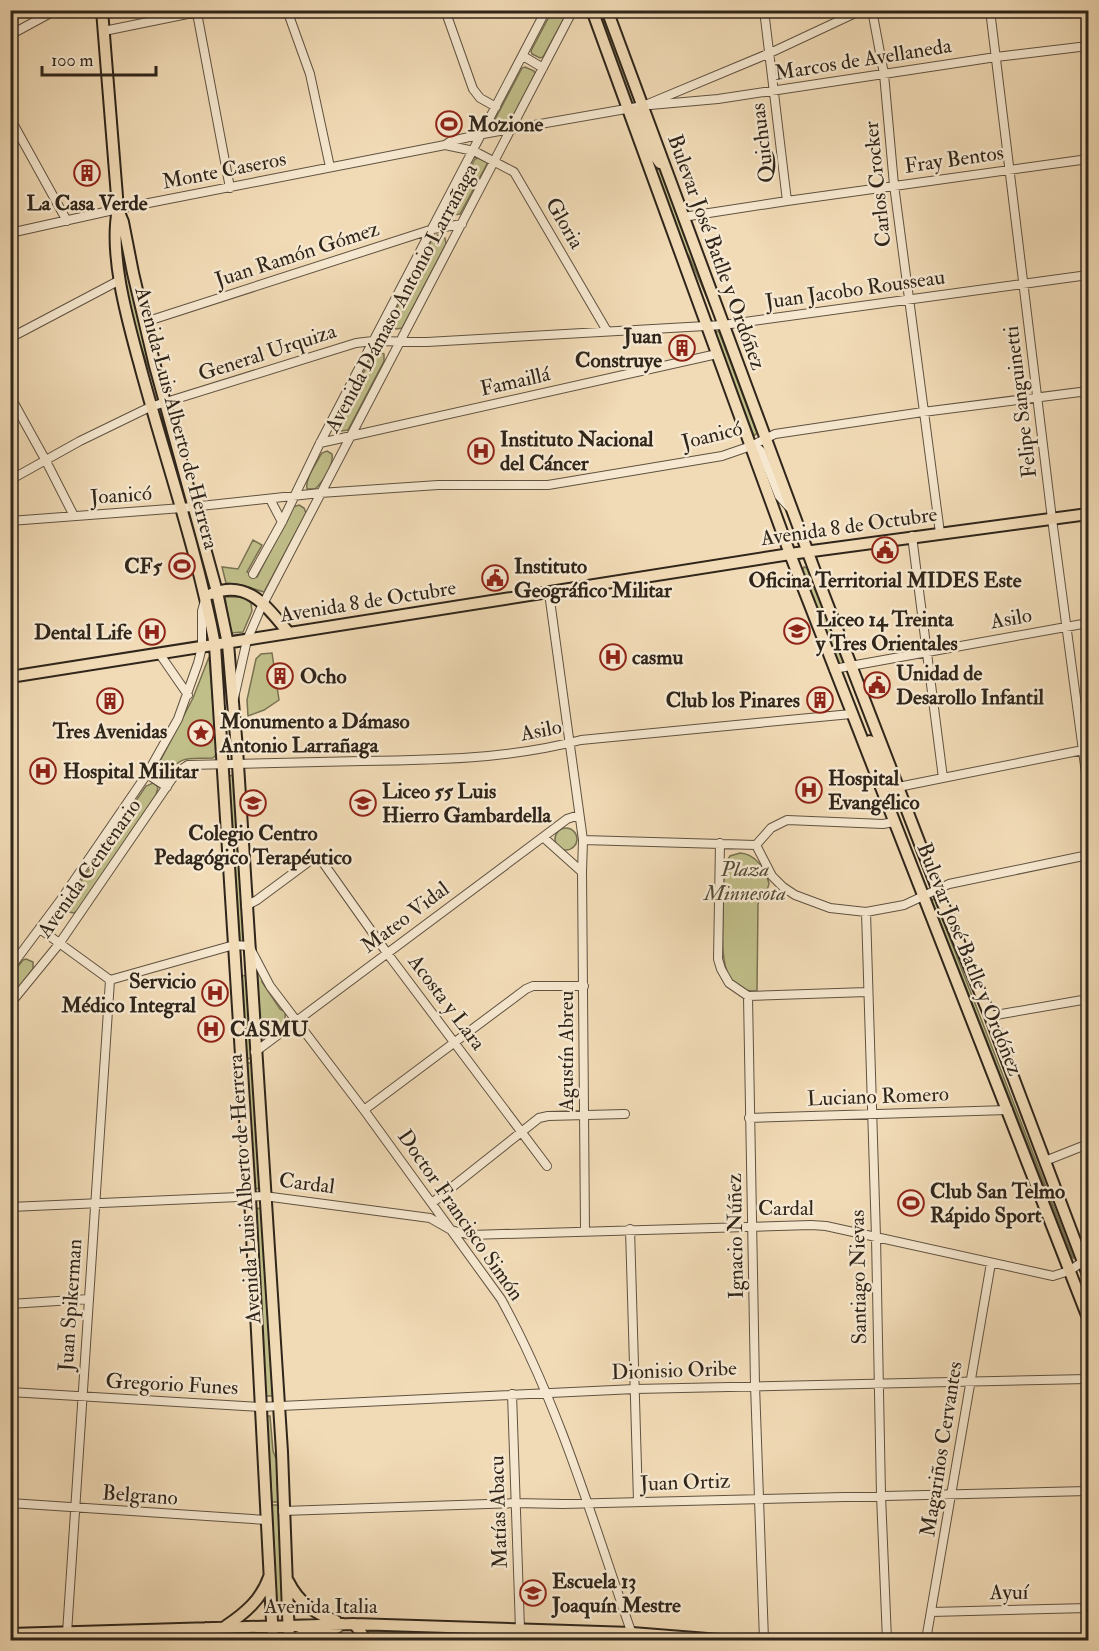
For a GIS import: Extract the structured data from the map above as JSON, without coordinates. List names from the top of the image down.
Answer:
{
  "streets": {
    "main road": [
      "Bulevar José Batlle y Ordóñez",
      "Avenida Luis Alberto de Herrera",
      "Avenida 8 de Octubre",
      "Avenida Italia"
    ],
    "street": [
      "Marcos de Avellaneda",
      "Quichuas",
      "Fray Bentos",
      "Monte Caseros",
      "Carlos Crocker",
      "Gloria",
      "Juan Ramón Gómez",
      "Juan Jacobo Rousseau",
      "Avenida Dámaso Antonio Larrañaga",
      "General Urquiza",
      "Famaillá",
      "Felipe Sanguinetti",
      "Joanicó",
      "Asilo",
      "Avenida Centenario",
      "Mateo Vidal",
      "Acosta y Lara",
      "Agustín Abreu",
      "Luciano Romero",
      "Cardal",
      "Doctor Francisco Simón",
      "Ignacio Núñez",
      "Santiago Nievas",
      "Juan Spikerman",
      "Dionisio Oribe",
      "Gregorio Funes",
      "Magariños Cervantes",
      "Juan Ortiz",
      "Belgrano",
      "Matías Abacu",
      "Ayuí"
    ]
  },
  "crossings": [
    ["Marcos de Avellaneda", "Quichuas"],
    ["Marcos de Avellaneda", "Monte Caseros"],
    ["Marcos de Avellaneda", "Carlos Crocker"],
    ["Marcos de Avellaneda", "Bulevar José Batlle y Ordóñez"],
    ["Marcos de Avellaneda", "Felipe Sanguinetti"],
    ["Quichuas", "Fray Bentos"],
    ["Quichuas", "Monte Caseros"],
    ["Fray Bentos", "Carlos Crocker"],
    ["Fray Bentos", "Bulevar José Batlle y Ordóñez"],
    ["Fray Bentos", "Felipe Sanguinetti"],
    ["Monte Caseros", "Gloria"],
    ["Monte Caseros", "Bulevar José Batlle y Ordóñez"],
    ["Monte Caseros", "Avenida Dámaso Antonio Larrañaga"],
    ["Monte Caseros", "Avenida Luis Alberto de Herrera"],
    ["Carlos Crocker", "Juan Jacobo Rousseau"],
    ["Carlos Crocker", "Joanicó"],
    ["Carlos Crocker", "Avenida 8 de Octubre"],
    ["Gloria", "Juan Jacobo Rousseau"],
    ["Gloria", "Avenida Dámaso Antonio Larrañaga"],
    ["Bulevar José Batlle y Ordóñez", "Juan Jacobo Rousseau"],
    ["Bulevar José Batlle y Ordóñez", "Famaillá"],
    ["Bulevar José Batlle y Ordóñez", "Joanicó"],
    ["Bulevar José Batlle y Ordóñez", "Avenida 8 de Octubre"],
    ["Bulevar José Batlle y Ordóñez", "Asilo"],
    ["Bulevar José Batlle y Ordóñez", "Luciano Romero"],
    ["Bulevar José Batlle y Ordóñez", "Cardal"],
    ["Juan Ramón Gómez", "Avenida Dámaso Antonio Larrañaga"],
    ["Juan Ramón Gómez", "Avenida Luis Alberto de Herrera"],
    ["Juan Jacobo Rousseau", "Avenida Dámaso Antonio Larrañaga"],
    ["Juan Jacobo Rousseau", "General Urquiza"],
    ["Juan Jacobo Rousseau", "Felipe Sanguinetti"],
    ["Avenida Dámaso Antonio Larrañaga", "General Urquiza"],
    ["Avenida Dámaso Antonio Larrañaga", "Famaillá"],
    ["Avenida Dámaso Antonio Larrañaga", "Avenida Luis Alberto de Herrera"],
    ["Avenida Dámaso Antonio Larrañaga", "Joanicó"],
    ["Avenida Dámaso Antonio Larrañaga", "Avenida 8 de Octubre"],
    ["General Urquiza", "Avenida Luis Alberto de Herrera"],
    ["Felipe Sanguinetti", "Joanicó"],
    ["Felipe Sanguinetti", "Avenida 8 de Octubre"],
    ["Felipe Sanguinetti", "Asilo"],
    ["Avenida Luis Alberto de Herrera", "Joanicó"],
    ["Avenida Luis Alberto de Herrera", "Avenida 8 de Octubre"],
    ["Avenida Luis Alberto de Herrera", "Asilo"],
    ["Avenida Luis Alberto de Herrera", "Avenida Centenario"],
    ["Avenida Luis Alberto de Herrera", "Mateo Vidal"],
    ["Avenida Luis Alberto de Herrera", "Acosta y Lara"],
    ["Avenida Luis Alberto de Herrera", "Cardal"],
    ["Avenida Luis Alberto de Herrera", "Doctor Francisco Simón"],
    ["Avenida Luis Alberto de Herrera", "Dionisio Oribe"],
    ["Avenida Luis Alberto de Herrera", "Gregorio Funes"],
    ["Avenida Luis Alberto de Herrera", "Juan Ortiz"],
    ["Avenida Luis Alberto de Herrera", "Belgrano"],
    ["Avenida Luis Alberto de Herrera", "Avenida Italia"],
    ["Avenida 8 de Octubre", "Avenida Centenario"],
    ["Avenida 8 de Octubre", "Agustín Abreu"],
    ["Asilo", "Avenida Centenario"],
    ["Asilo", "Agustín Abreu"],
    ["Mateo Vidal", "Acosta y Lara"],
    ["Mateo Vidal", "Agustín Abreu"],
    ["Mateo Vidal", "Doctor Francisco Simón"],
    ["Agustín Abreu", "Cardal"],
    ["Luciano Romero", "Ignacio Núñez"],
    ["Luciano Romero", "Santiago Nievas"],
    ["Cardal", "Doctor Francisco Simón"],
    ["Cardal", "Ignacio Núñez"],
    ["Cardal", "Santiago Nievas"],
    ["Cardal", "Juan Spikerman"],
    ["Cardal", "Magariños Cervantes"],
    ["Doctor Francisco Simón", "Dionisio Oribe"],
    ["Doctor Francisco Simón", "Juan Ortiz"],
    ["Doctor Francisco Simón", "Avenida Italia"],
    ["Ignacio Núñez", "Dionisio Oribe"],
    ["Ignacio Núñez", "Juan Ortiz"],
    ["Santiago Nievas", "Dionisio Oribe"],
    ["Santiago Nievas", "Juan Ortiz"],
    ["Juan Spikerman", "Gregorio Funes"],
    ["Juan Spikerman", "Belgrano"],
    ["Juan Spikerman", "Avenida Italia"],
    ["Dionisio Oribe", "Gregorio Funes"],
    ["Dionisio Oribe", "Magariños Cervantes"],
    ["Dionisio Oribe", "Matías Abacu"],
    ["Magariños Cervantes", "Juan Ortiz"],
    ["Magariños Cervantes", "Ayuí"],
    ["Juan Ortiz", "Matías Abacu"],
    ["Matías Abacu", "Avenida Italia"]
  ],
  "parks": ["Plaza Minnesota"],
  "places": {
    "sports": ["Mozione", "CF5", "Club San Telmo Rápido Sport"],
    "building": [
      "La Casa Verde",
      "Juan Construye",
      "Ocho",
      "Club los Pinares",
      "Tres Avenidas"
    ],
    "hospital": [
      "Instituto Nacional del Cáncer",
      "Dental Life",
      "casmu",
      "Hospital Militar",
      "Hospital Evangélico",
      "Servicio Médico Integral",
      "CASMU"
    ],
    "public building": ["Oficina Territorial MIDES Este", "Instituto Geográfico Militar", "Unidad de Desarollo Infantil"],
    "school or university": [
      "Liceo 14 Treinta y Tres Orientales",
      "Colegio Centro Pedagógico Terapéutico",
      "Liceo 55 Luis Hierro Gambardella",
      "Escuela 13 Joaquín Mestre"
    ],
    "place": ["Monumento a Dámaso Antonio Larrañaga"]
  },
  "scale_bar": "100 m"
}
